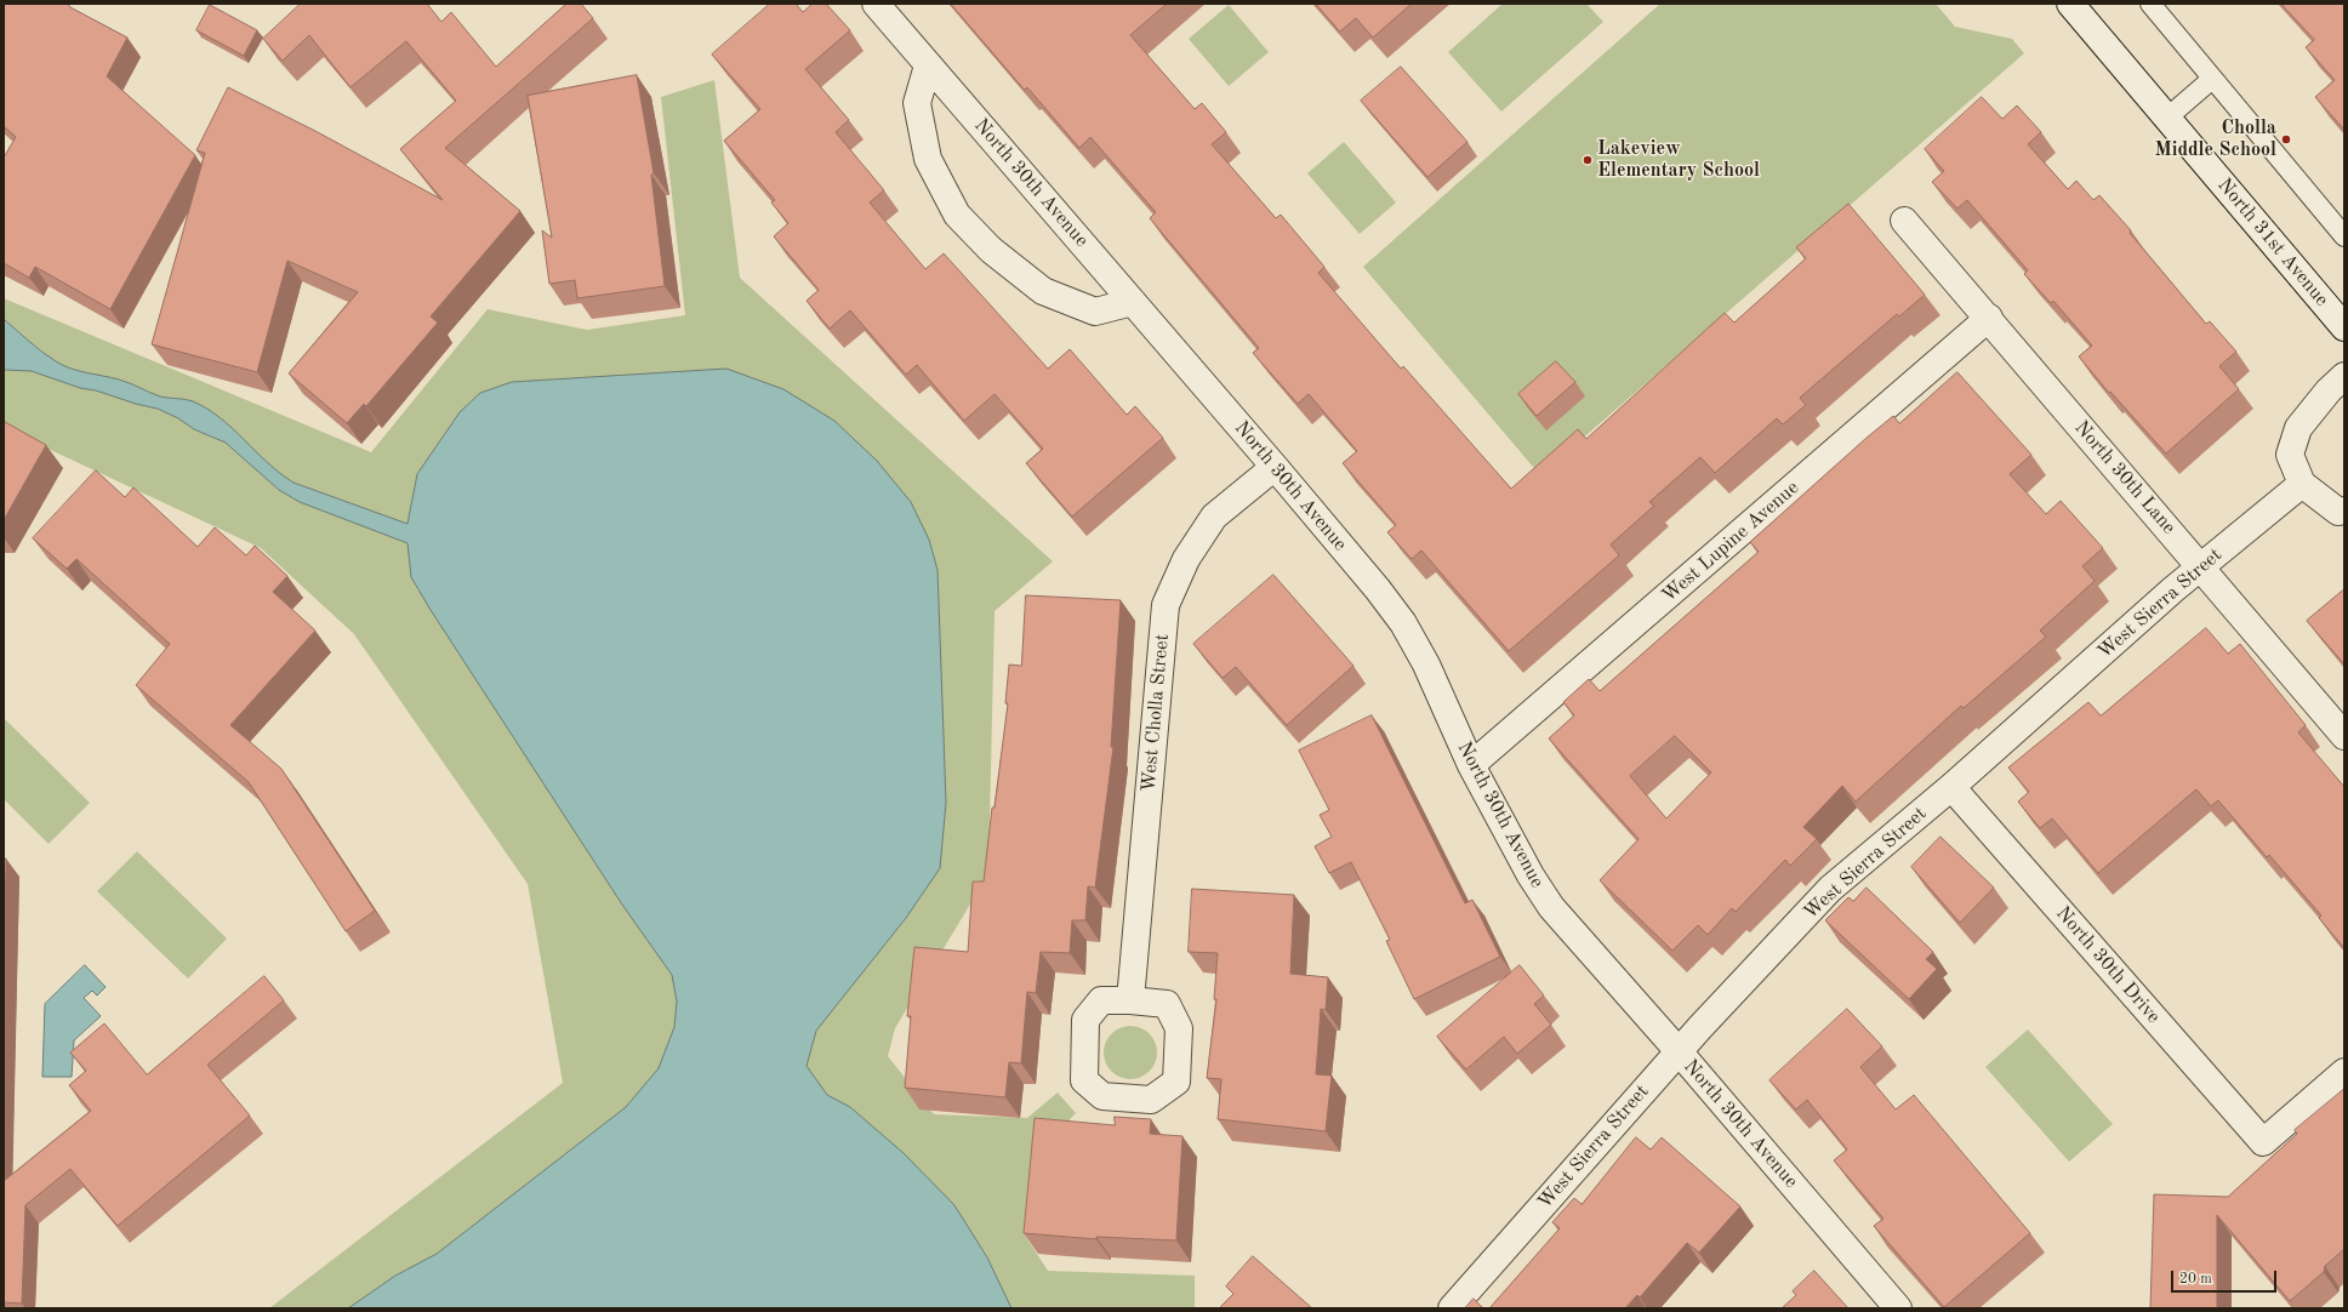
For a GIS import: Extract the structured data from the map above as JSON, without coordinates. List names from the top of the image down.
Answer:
{
  "streets": {
    "street": [
      "North 30th Avenue",
      "North 31st Avenue",
      "North 30th Lane",
      "West Lupine Avenue",
      "West Sierra Street",
      "West Cholla Street",
      "North 30th Drive"
    ]
  },
  "crossings": [
    ["North 30th Avenue", "West Lupine Avenue"],
    ["North 30th Avenue", "West Sierra Street"],
    ["North 30th Avenue", "West Cholla Street"],
    ["North 30th Lane", "West Lupine Avenue"],
    ["North 30th Lane", "West Sierra Street"],
    ["West Sierra Street", "North 30th Drive"]
  ],
  "places": ["Cholla Middle School", "Lakeview Elementary School"],
  "scale_bar": "20 m"
}
